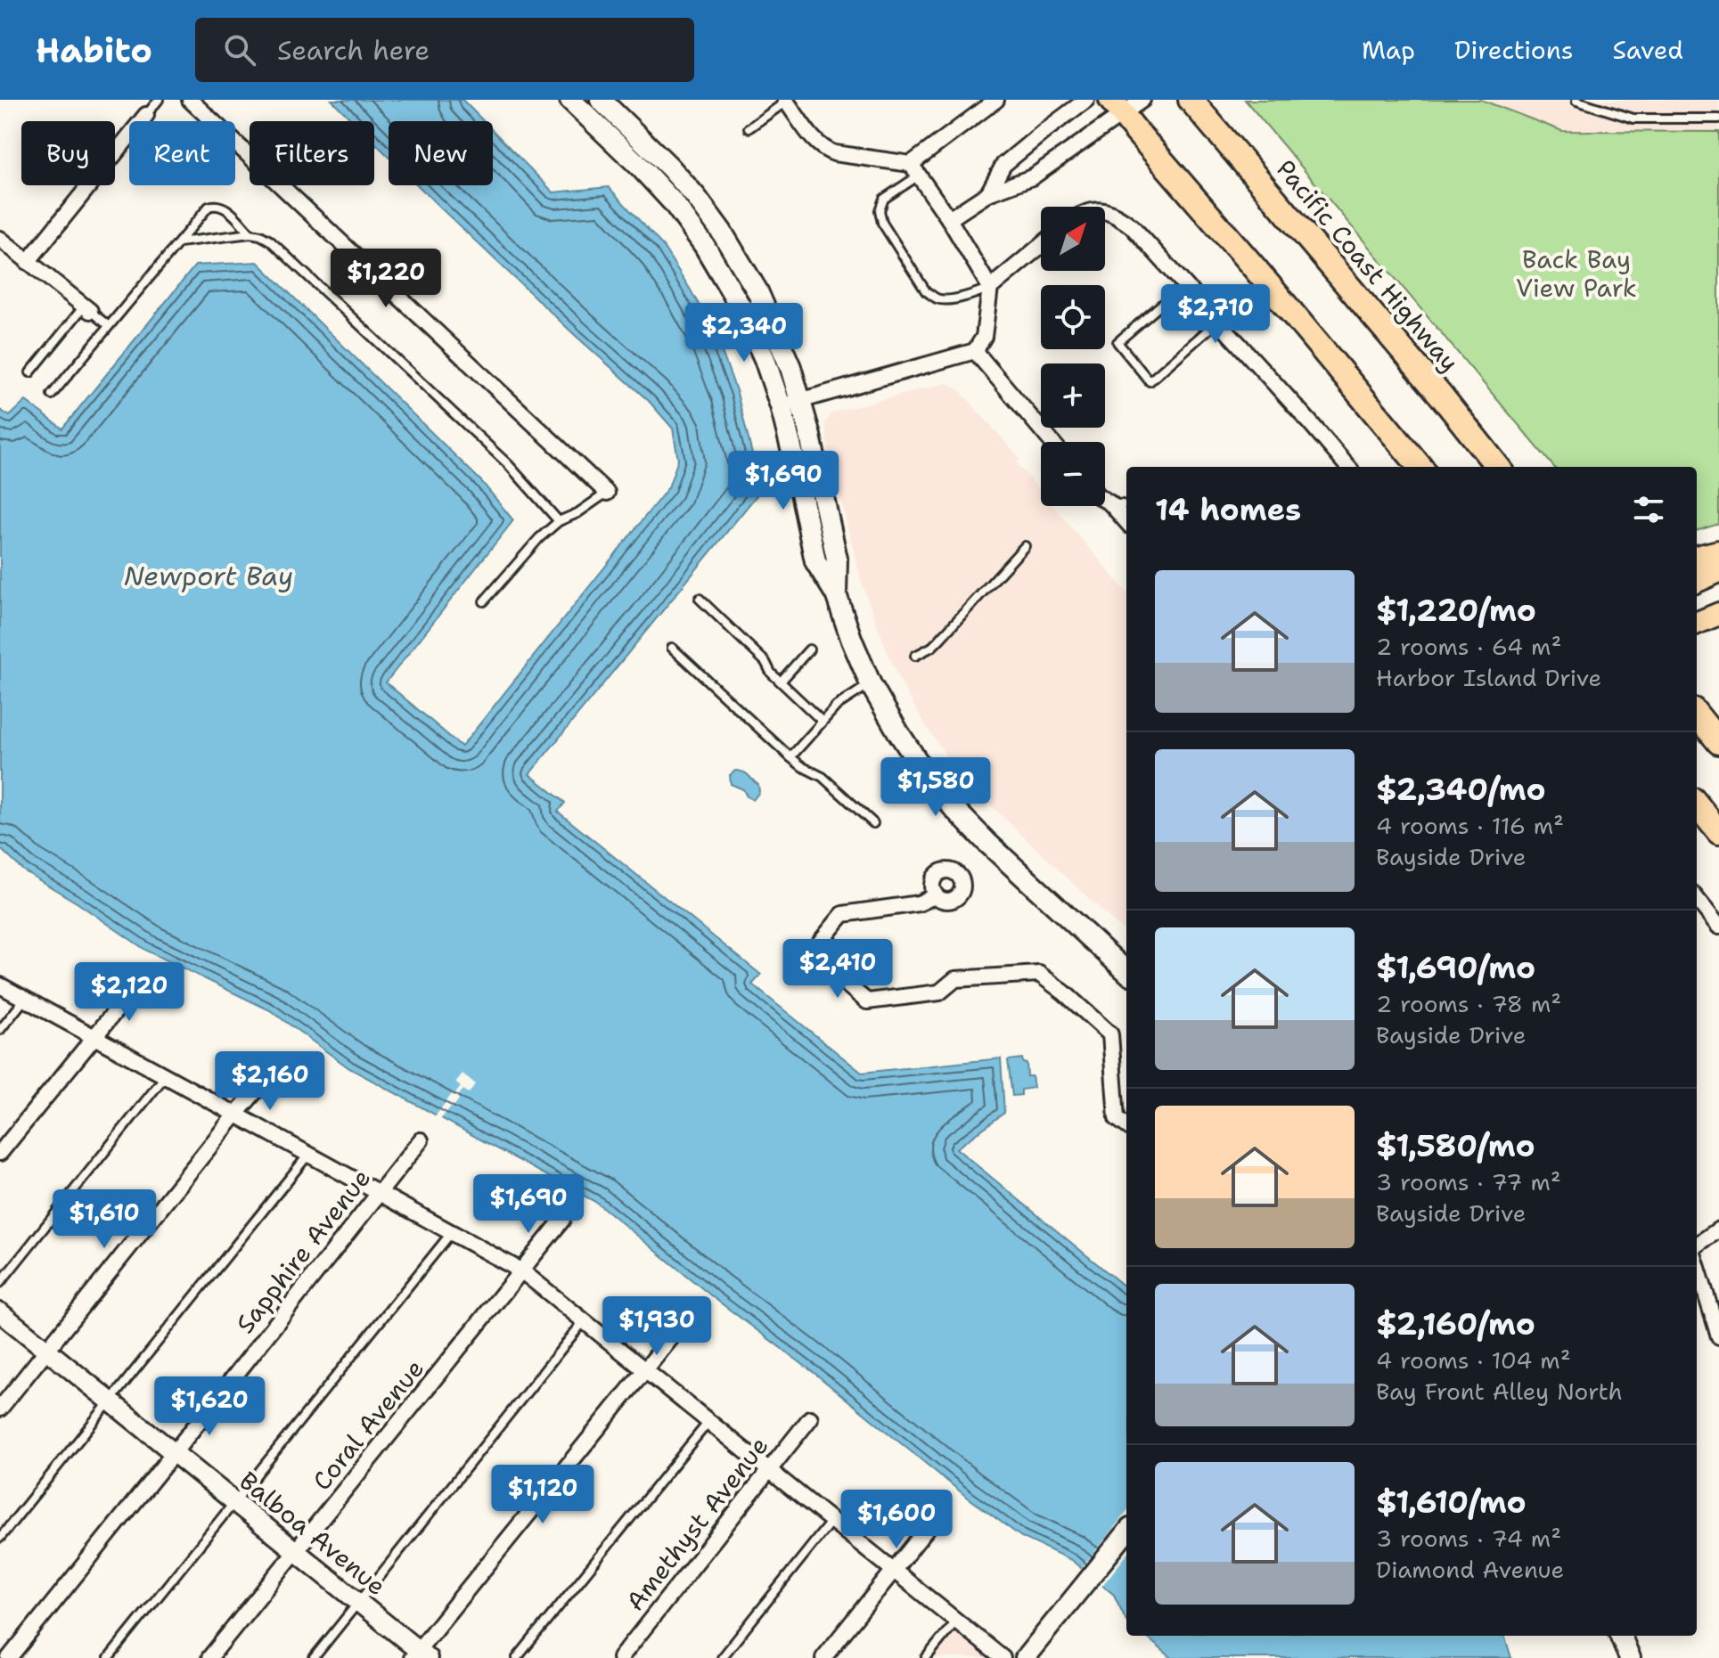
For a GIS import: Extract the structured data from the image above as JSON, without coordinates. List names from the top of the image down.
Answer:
{
  "streets": {
    "highway": ["Pacific Coast Highway"],
    "street": [
      "Sapphire Avenue",
      "Coral Avenue",
      "Amethyst Avenue",
      "Balboa Avenue"
    ]
  },
  "crossings": [
    ["Sapphire Avenue", "Balboa Avenue"],
    ["Coral Avenue", "Balboa Avenue"]
  ],
  "water": ["Newport Bay"],
  "parks": ["Back Bay View Park"],
  "north": "top right",
  "page": {
    "header": "Habito",
    "search": "Search here",
    "nav": ["Map", "Directions", "Saved"],
    "chip": [
      "Buy",
      "Rent",
      "Filters",
      "New"
    ],
    "map_buttons": ["+", "−"],
    "price": [
      "$1,220",
      "$2,710",
      "$2,340",
      "$1,690",
      "$1,580",
      "$2,410",
      "$2,120",
      "$2,160",
      "$1,690",
      "$1,610",
      "$1,930",
      "$1,620",
      "$1,120",
      "$1,600"
    ],
    "heading": "14 homes",
    "list": [
      {
        "name": "$1,220/mo",
        "note": "2 rooms · 64 m² · Harbor Island Drive"
      },
      {
        "name": "$2,340/mo",
        "note": "4 rooms · 116 m² · Bayside Drive"
      },
      {
        "name": "$1,690/mo",
        "note": "2 rooms · 78 m² · Bayside Drive"
      },
      {
        "name": "$1,580/mo",
        "note": "3 rooms · 77 m² · Bayside Drive"
      },
      {
        "name": "$2,160/mo",
        "note": "4 rooms · 104 m² · Bay Front Alley North"
      },
      {
        "name": "$1,610/mo",
        "note": "3 rooms · 74 m² · Diamond Avenue"
      }
    ]
  }
}
